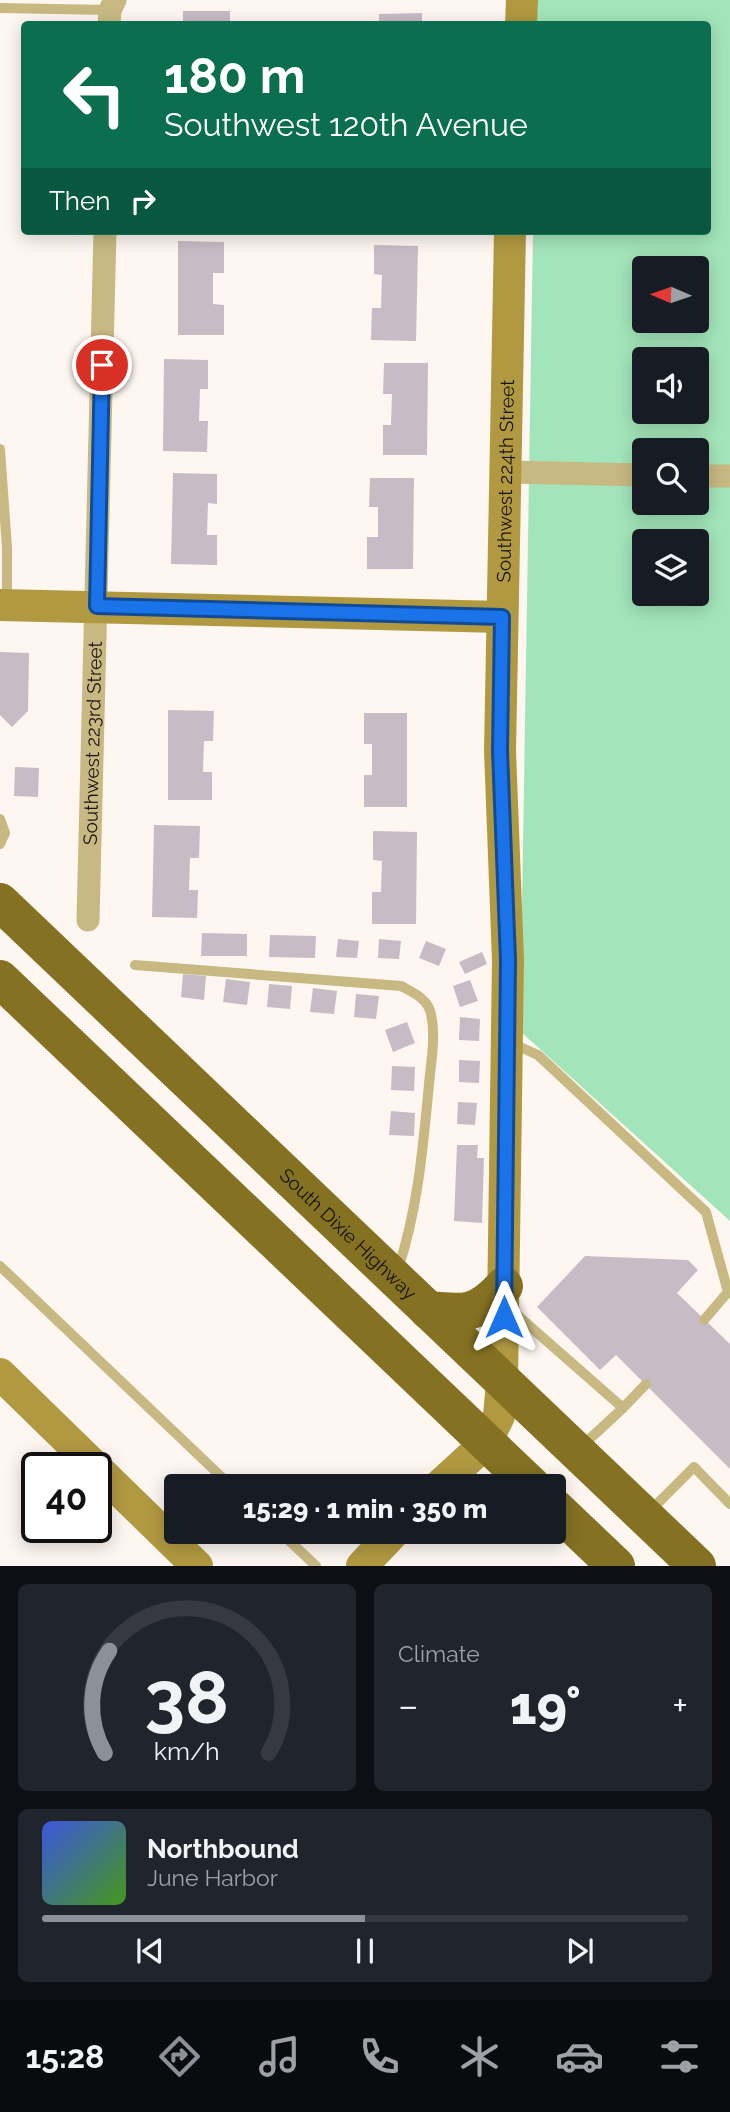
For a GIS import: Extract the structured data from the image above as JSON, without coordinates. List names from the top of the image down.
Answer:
{
  "streets": {
    "highway": ["South Dixie Highway"],
    "street": ["Southwest 224th Street", "Southwest 223rd Street"]
  },
  "crossings": [
    ["Southwest 224th Street", "South Dixie Highway"]
  ],
  "north": "left",
  "page": {
    "turn": ["180 m", "Southwest 120th Avenue"],
    "then": "Then",
    "limit": "40",
    "trip": "15:29 · 1 min · 350 m",
    "tile": "Climate",
    "heat": ["−", "19°", "+"],
    "song": ["Northbound", "June Harbor"],
    "tabs": "15:28",
    "gauge": ["38", "km/h"]
  }
}
